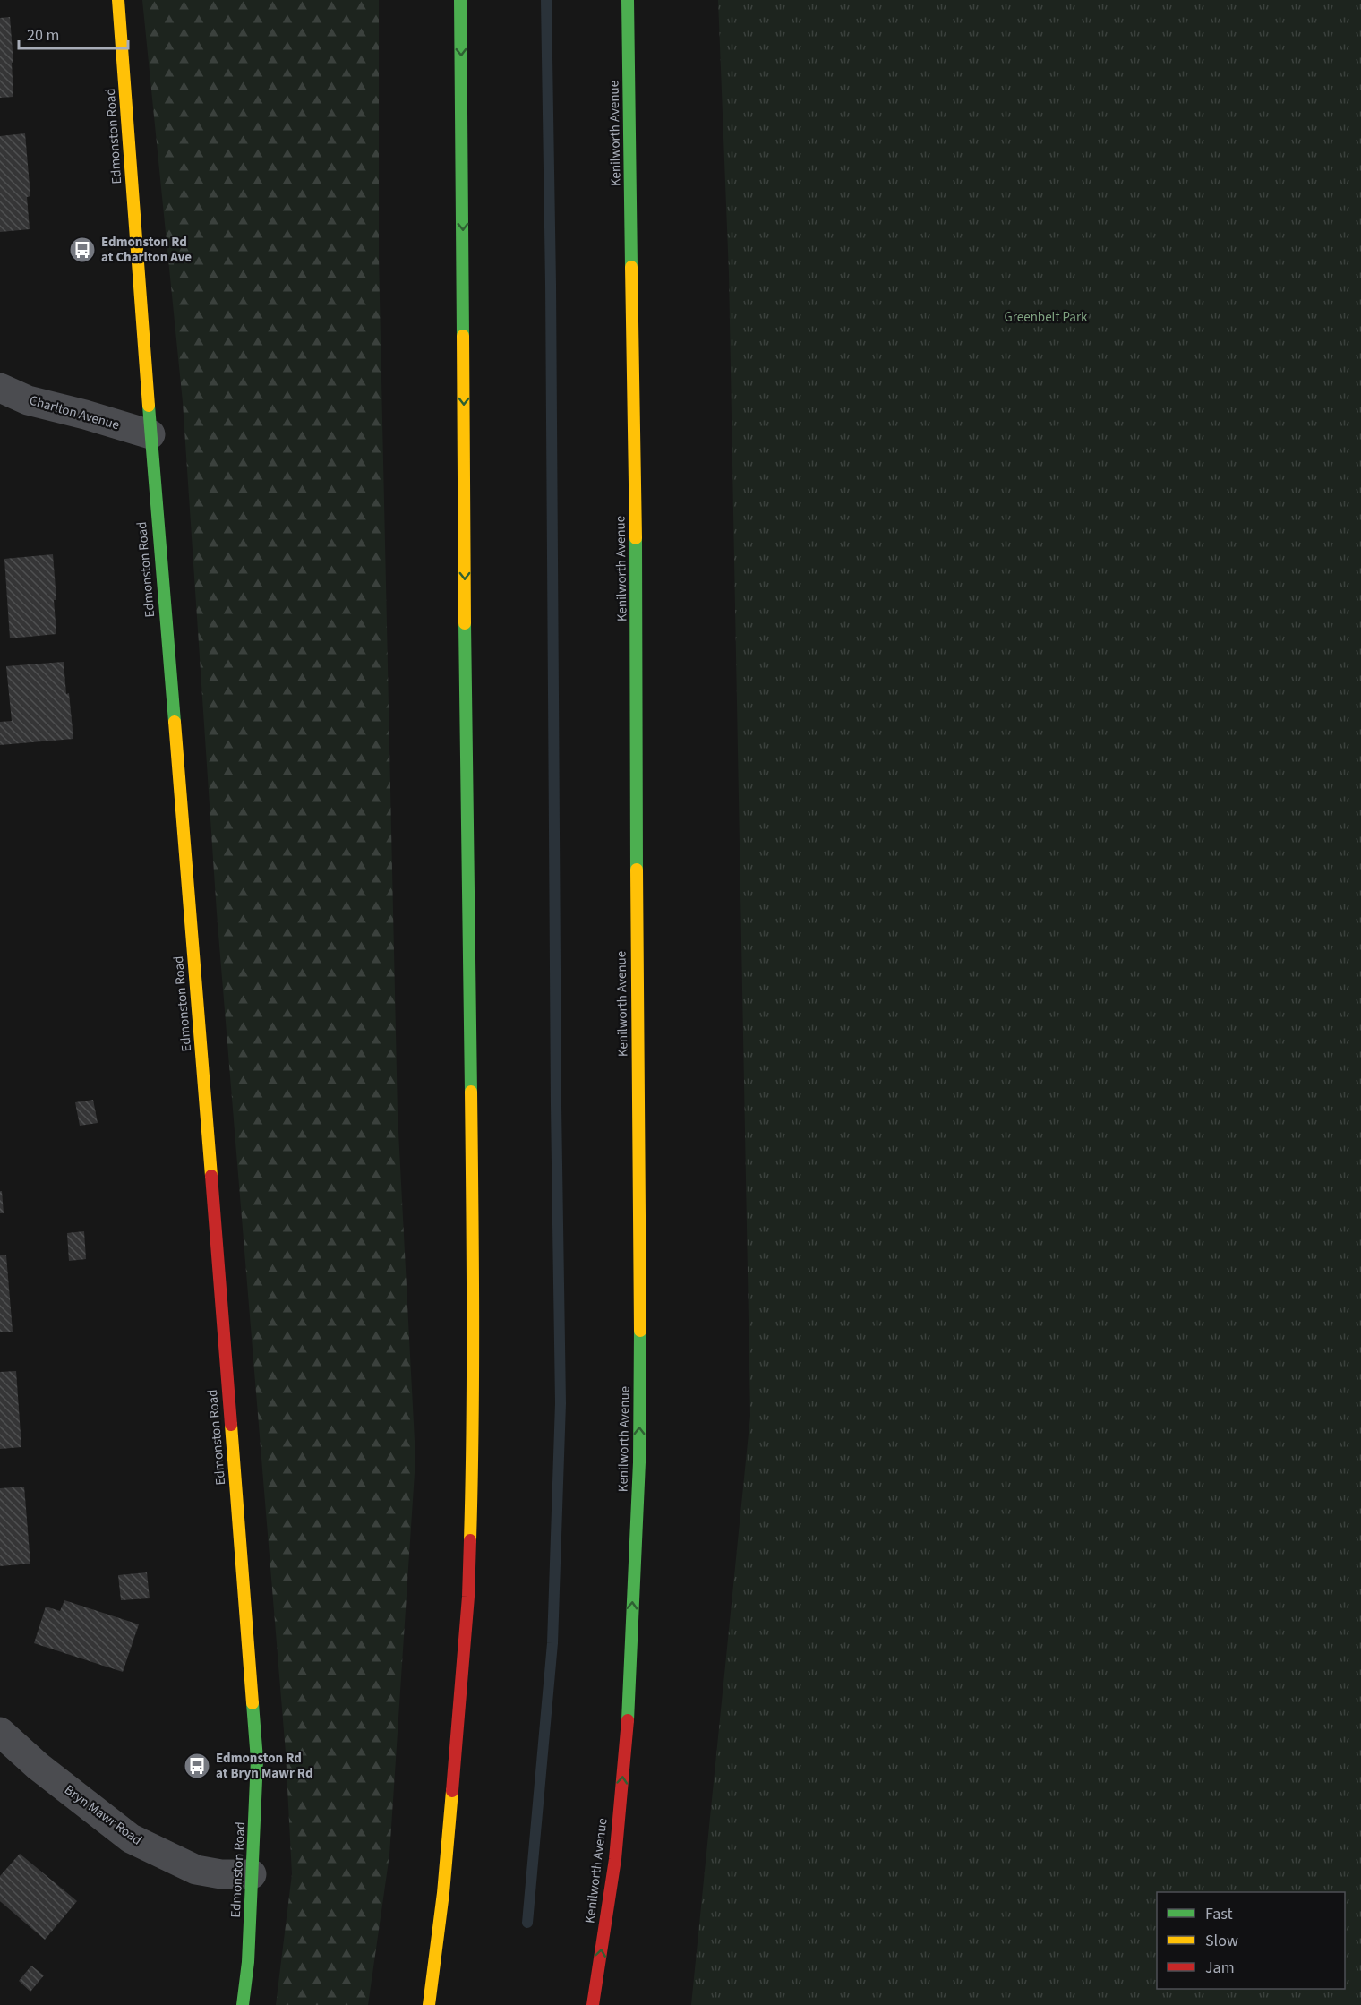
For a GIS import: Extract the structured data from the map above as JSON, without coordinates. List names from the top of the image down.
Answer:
{
  "streets": {
    "main road": ["Kenilworth Avenue", "Edmonston Road"],
    "street": ["Charlton Avenue", "Bryn Mawr Road"]
  },
  "crossings": [
    ["Edmonston Road", "Charlton Avenue"],
    ["Edmonston Road", "Bryn Mawr Road"]
  ],
  "one_way": ["Kenilworth Avenue"],
  "parks": ["Greenbelt Park"],
  "places": {
    "bus stop": ["Edmonston Rd at Charlton Ave", "Edmonston Rd at Bryn Mawr Rd"]
  },
  "legend": ["Fast", "Slow", "Jam"],
  "scale_bar": "20 m"
}
